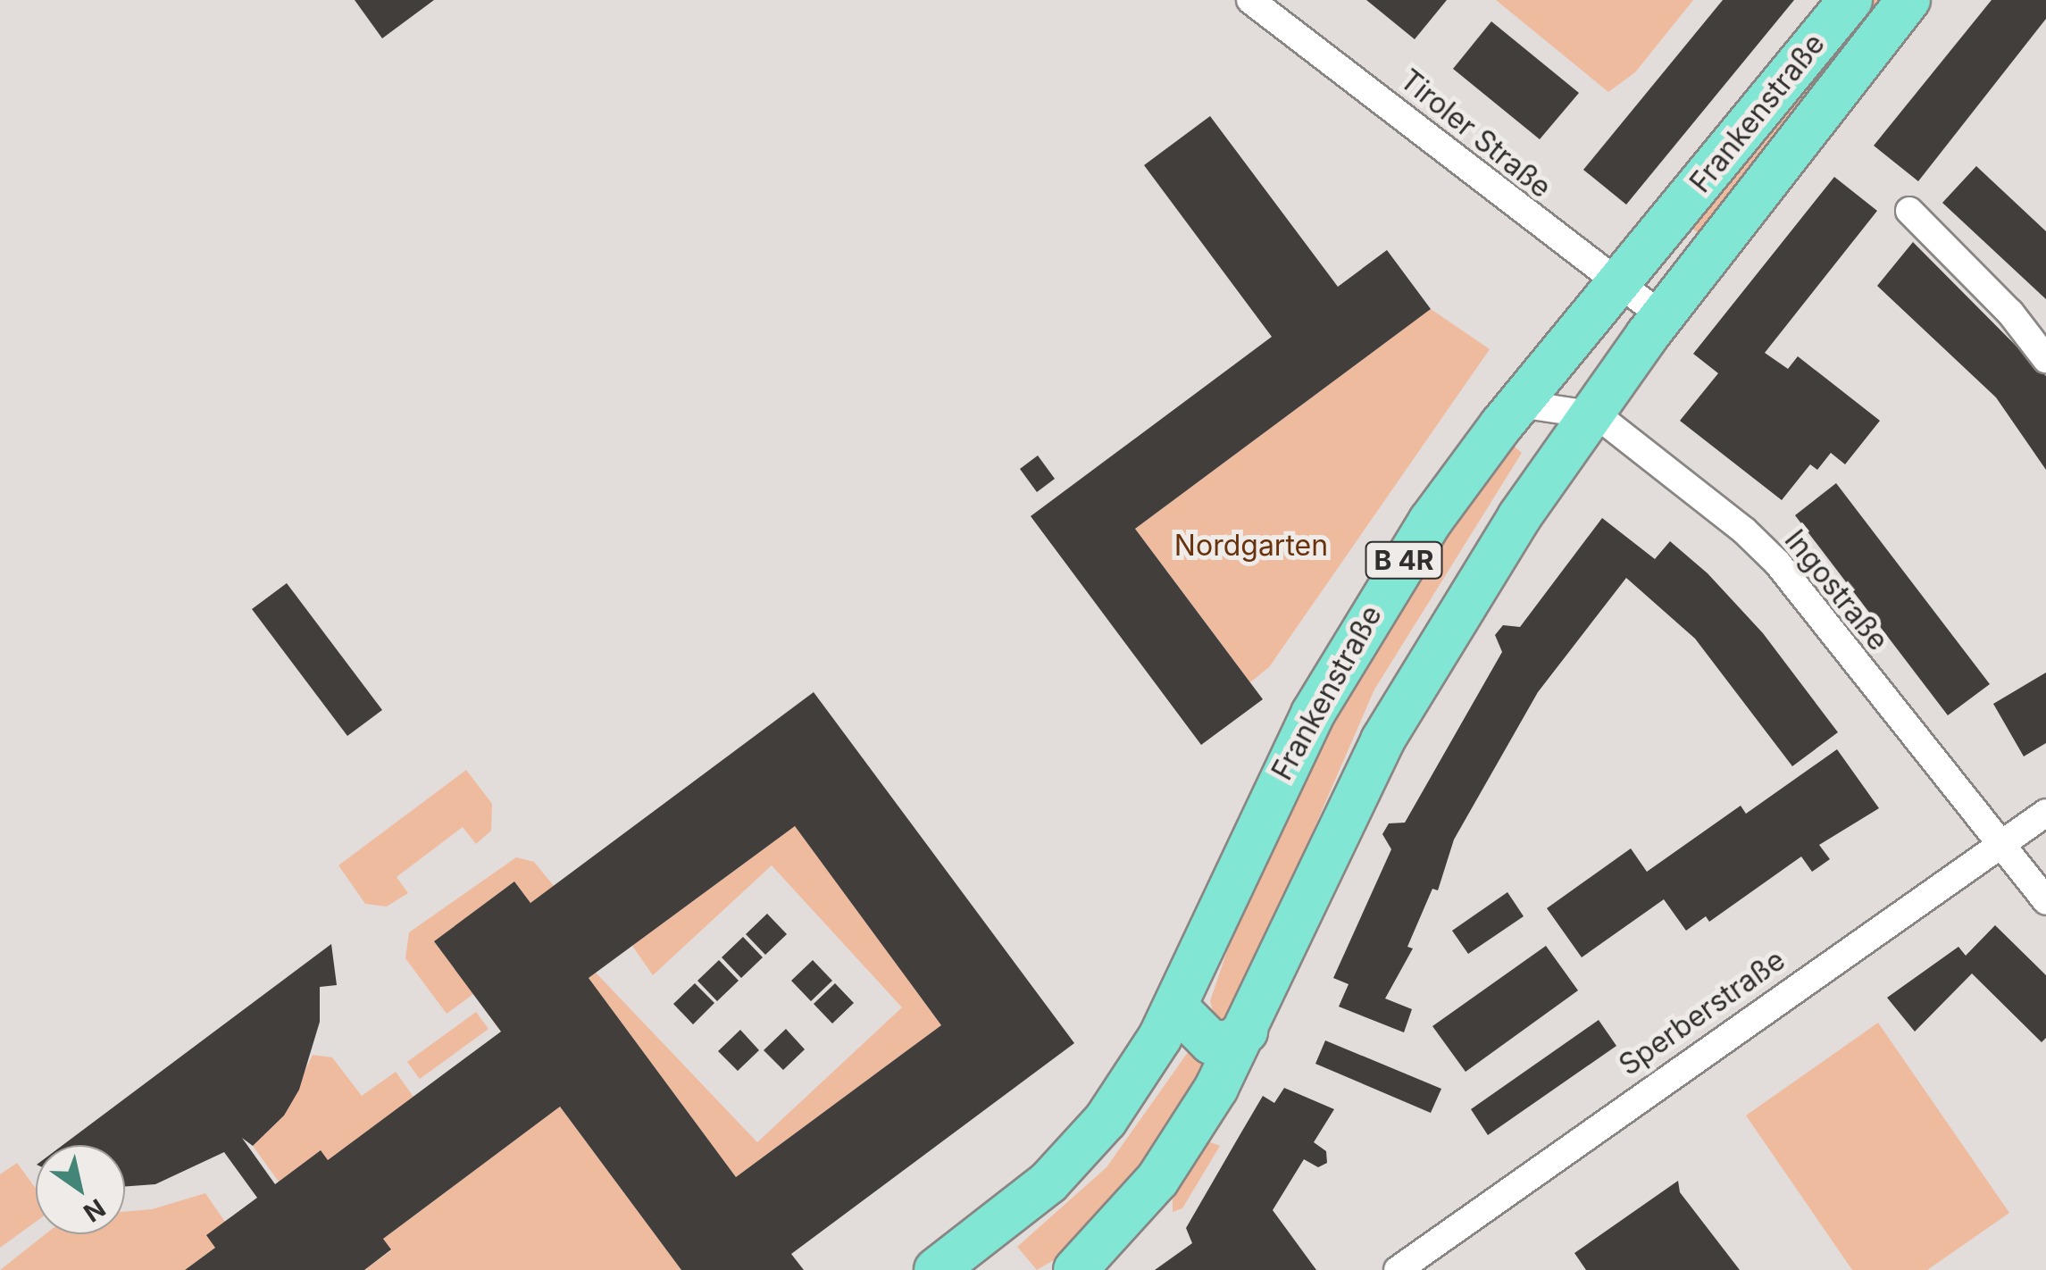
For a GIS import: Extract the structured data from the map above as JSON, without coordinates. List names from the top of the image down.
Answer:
{
  "streets": {
    "main road": ["Frankenstraße", "B 4R"],
    "street": ["Tiroler Straße", "Ingostraße", "Sperberstraße"]
  },
  "crossings": [
    ["Frankenstraße", "Tiroler Straße"],
    ["Frankenstraße", "Ingostraße"],
    ["Ingostraße", "Sperberstraße"]
  ],
  "parks": ["Nordgarten"],
  "north": "bottom right"
}
